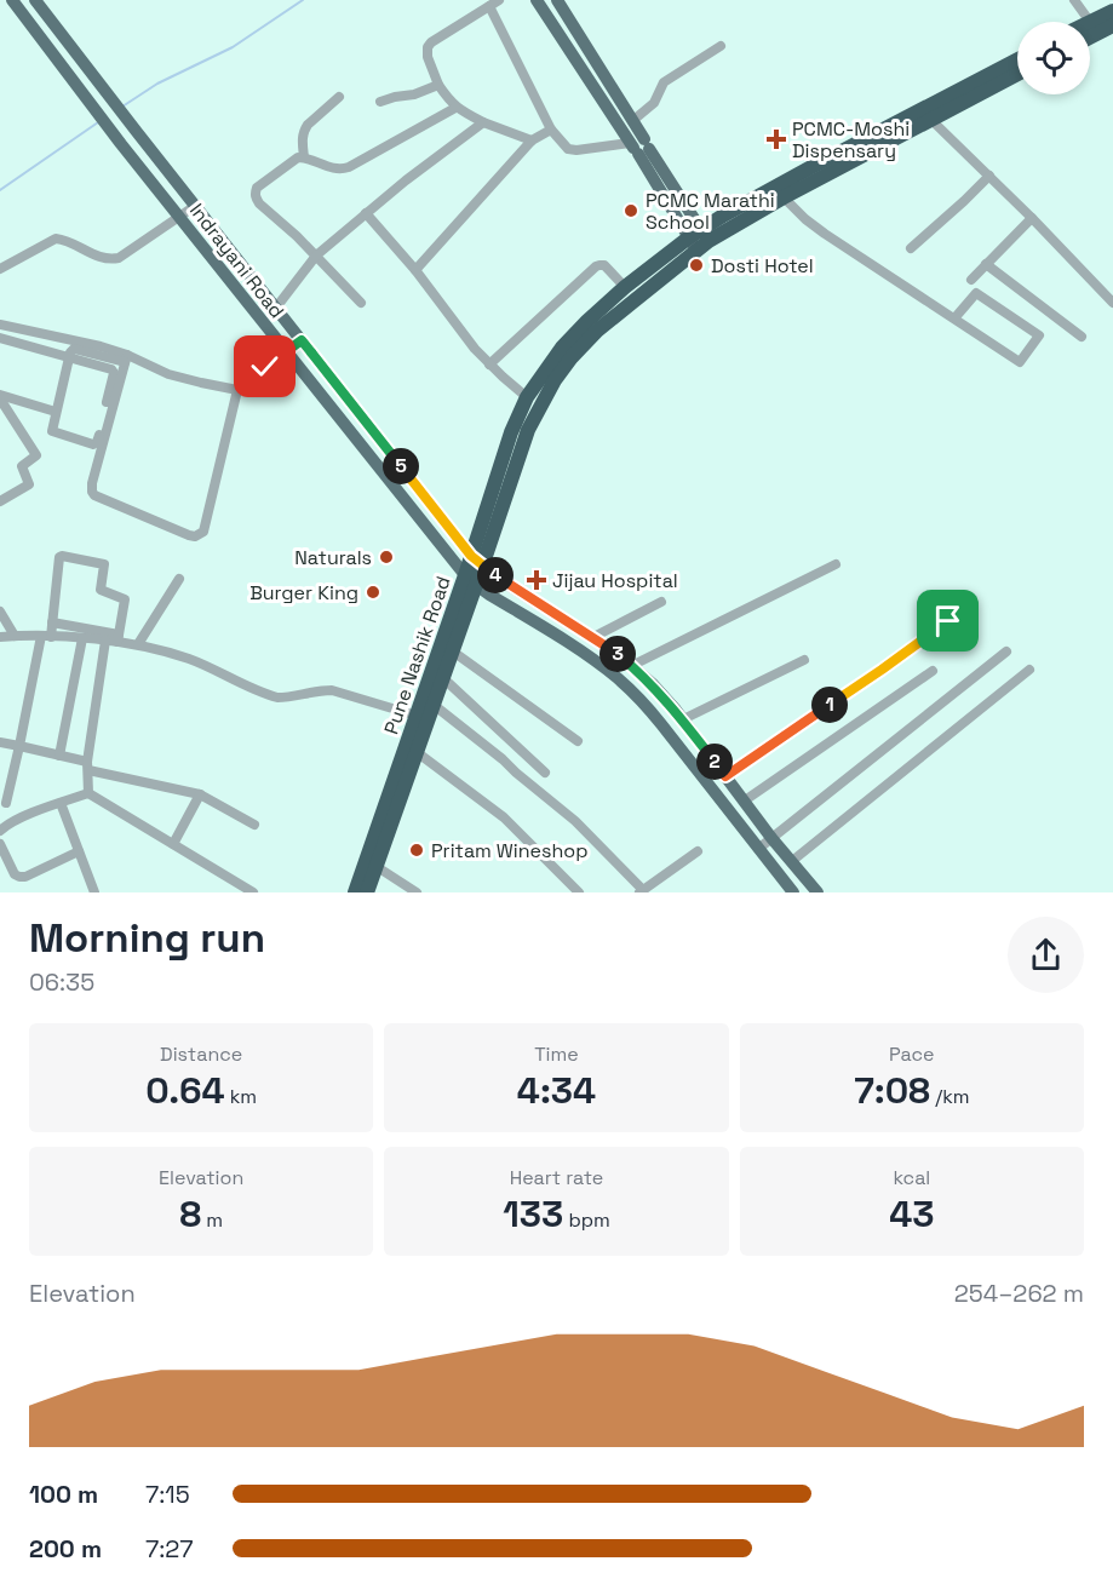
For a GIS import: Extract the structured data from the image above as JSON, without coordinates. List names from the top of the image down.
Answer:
{
  "streets": {
    "highway": ["Pune Nashik Road"],
    "main road": ["Indrayani Road"]
  },
  "crossings": [
    ["Indrayani Road", "Pune Nashik Road"]
  ],
  "places": {
    "health": ["PCMC-Moshi Dispensary", "Jijau Hospital"],
    "other": [
      "PCMC Marathi School",
      "Dosti Hotel",
      "Naturals",
      "Burger King",
      "Pritam Wineshop"
    ]
  },
  "page": {
    "pins": [
      "5",
      "4",
      "3",
      "1",
      "2"
    ],
    "heading": ["Morning run", "06:35"],
    "stats": [
      ["Distance", "0.64 km"],
      ["Time", "4:34"],
      ["Pace", "7:08 /km"],
      ["Elevation", "8 m"],
      ["Heart rate", "133 bpm"],
      ["kcal", "43"]
    ],
    "chart": ["Elevation", "254–262 m"],
    "list": [
      {
        "name": "100 m",
        "note": "7:15"
      },
      {
        "name": "200 m",
        "note": "7:27"
      }
    ]
  }
}
